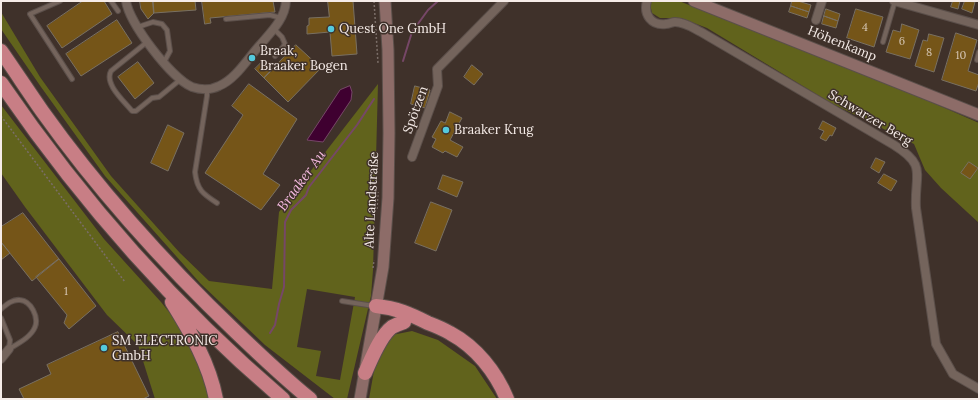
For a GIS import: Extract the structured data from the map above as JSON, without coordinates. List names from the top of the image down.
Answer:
{
  "streets": {
    "main road": ["Höhenkamp", "Alte Landstraße"],
    "street": ["Spötzen", "Schwarzer Berg"]
  },
  "water": ["Braaker Au"],
  "places": [
    "Quest One GmbH",
    "Braak, Braaker Bogen",
    "Braaker Krug",
    "SM ELECTRONIC GmbH"
  ],
  "house_numbers": [
    "4",
    "6",
    "8",
    "10",
    "1"
  ]
}
